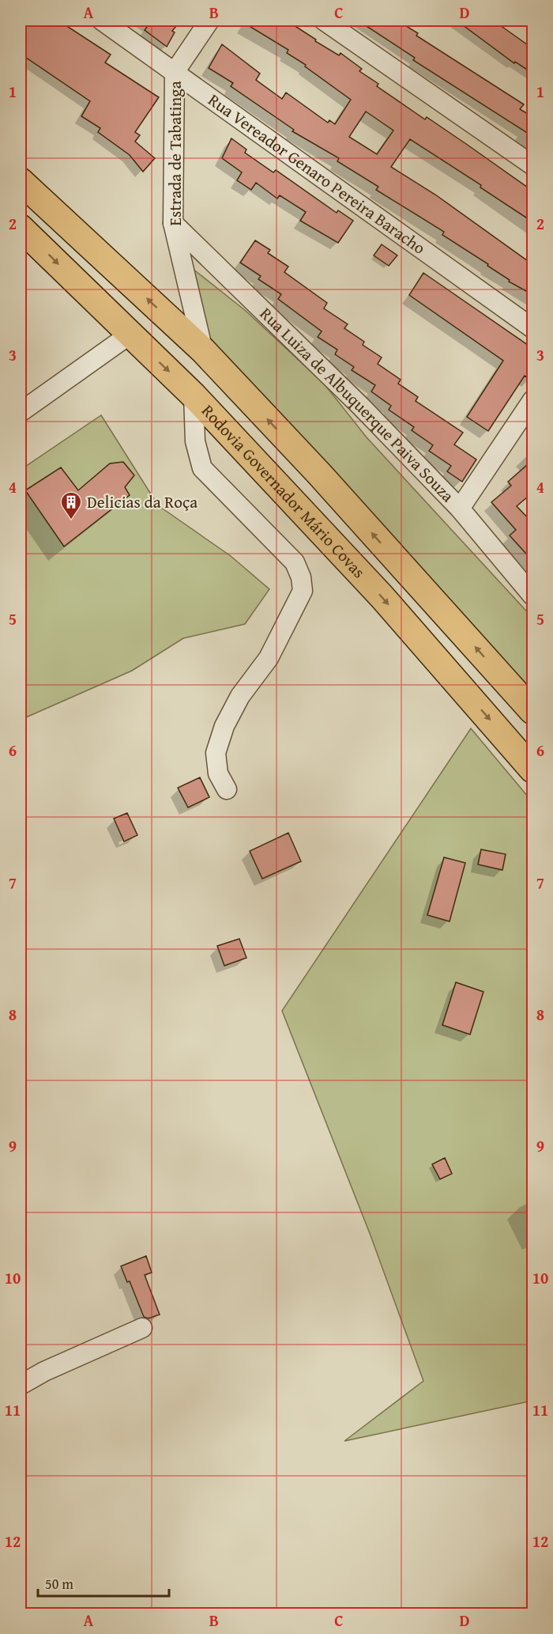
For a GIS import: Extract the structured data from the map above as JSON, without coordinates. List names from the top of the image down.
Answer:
{
  "streets": {
    "highway": ["Rodovia Governador Mário Covas"],
    "street": ["Estrada de Tabatinga", "Rua Vereador Genaro Pereira Baracho", "Rua Luiza de Albuquerque Paiva Souza"]
  },
  "crossings": [
    ["Estrada de Tabatinga", "Rua Vereador Genaro Pereira Baracho"],
    ["Estrada de Tabatinga", "Rua Luiza de Albuquerque Paiva Souza"]
  ],
  "places": {
    "building": ["Delicias da Roça"]
  },
  "scale_bar": "50 m",
  "grid": {
    "columns": [
      "A",
      "B",
      "C",
      "D"
    ],
    "rows": [
      "1",
      "2",
      "3",
      "4",
      "5",
      "6",
      "7",
      "8",
      "9",
      "10",
      "11",
      "12"
    ]
  }
}
